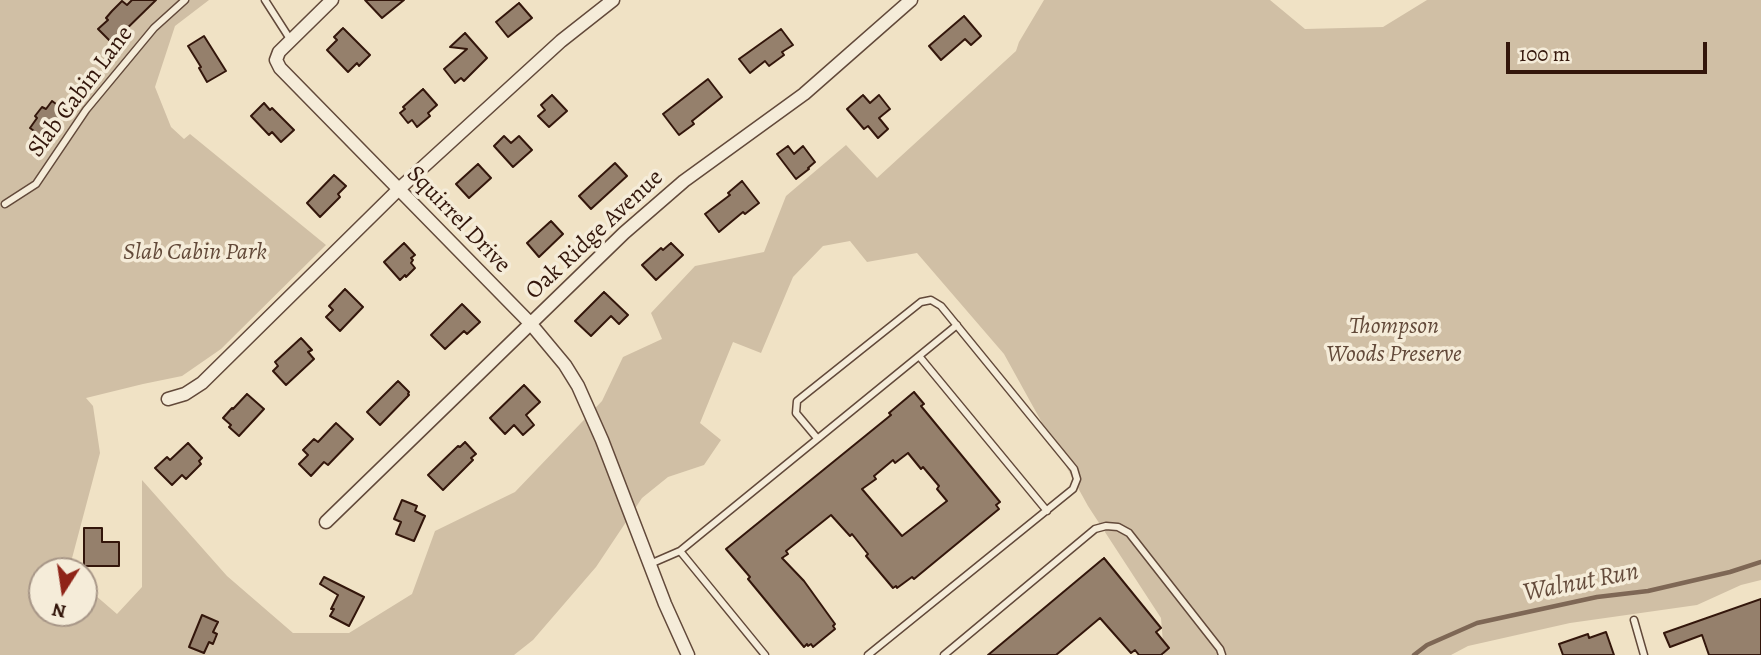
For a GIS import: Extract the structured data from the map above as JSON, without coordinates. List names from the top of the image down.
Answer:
{
  "streets": {
    "street": ["Squirrel Drive", "Oak Ridge Avenue"],
    "lane": ["Slab Cabin Lane"]
  },
  "crossings": [
    ["Squirrel Drive", "Oak Ridge Avenue"]
  ],
  "water": ["Walnut Run"],
  "parks": ["Slab Cabin Park", "Thompson Woods Preserve"],
  "scale_bar": "100 m",
  "north": "bottom"
}
